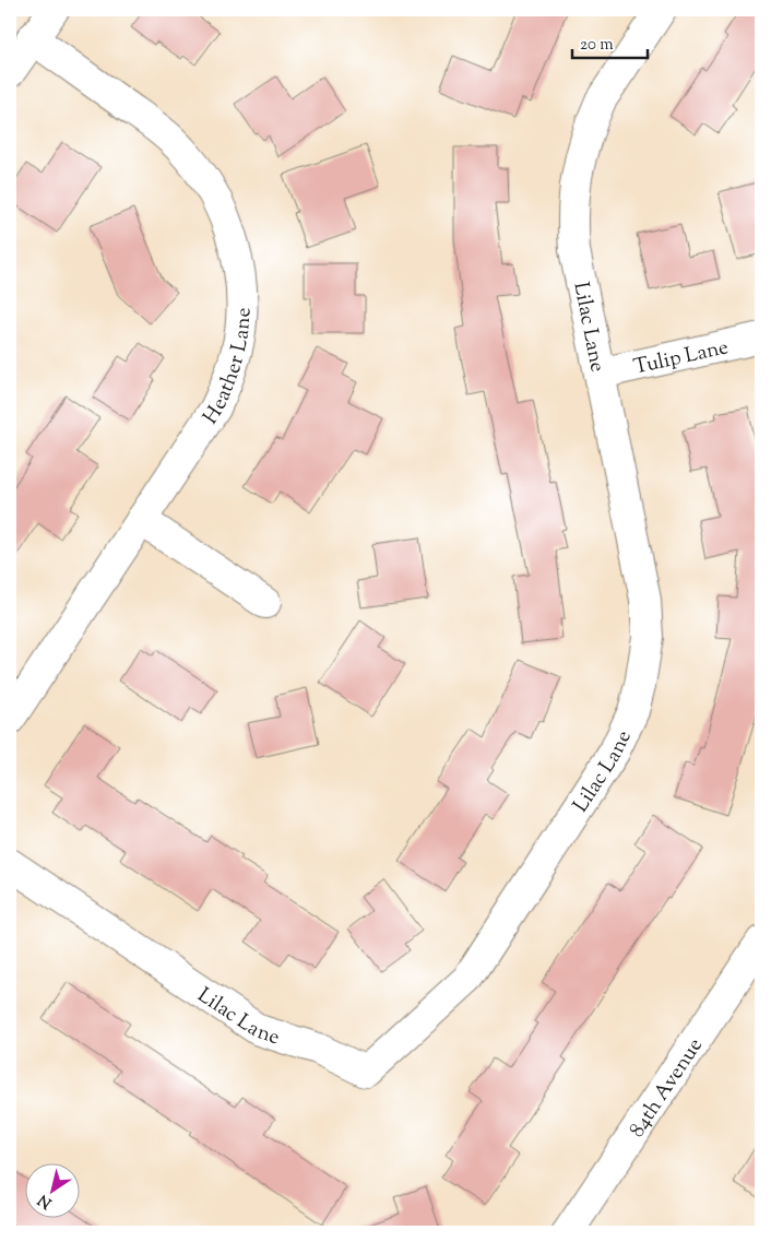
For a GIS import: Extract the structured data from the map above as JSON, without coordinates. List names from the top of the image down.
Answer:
{
  "streets": {
    "street": [
      "Lilac Lane",
      "Tulip Lane",
      "Heather Lane",
      "84th Avenue"
    ]
  },
  "crossings": [
    ["Lilac Lane", "Tulip Lane"]
  ],
  "scale_bar": "20 m",
  "north": "bottom left"
}
